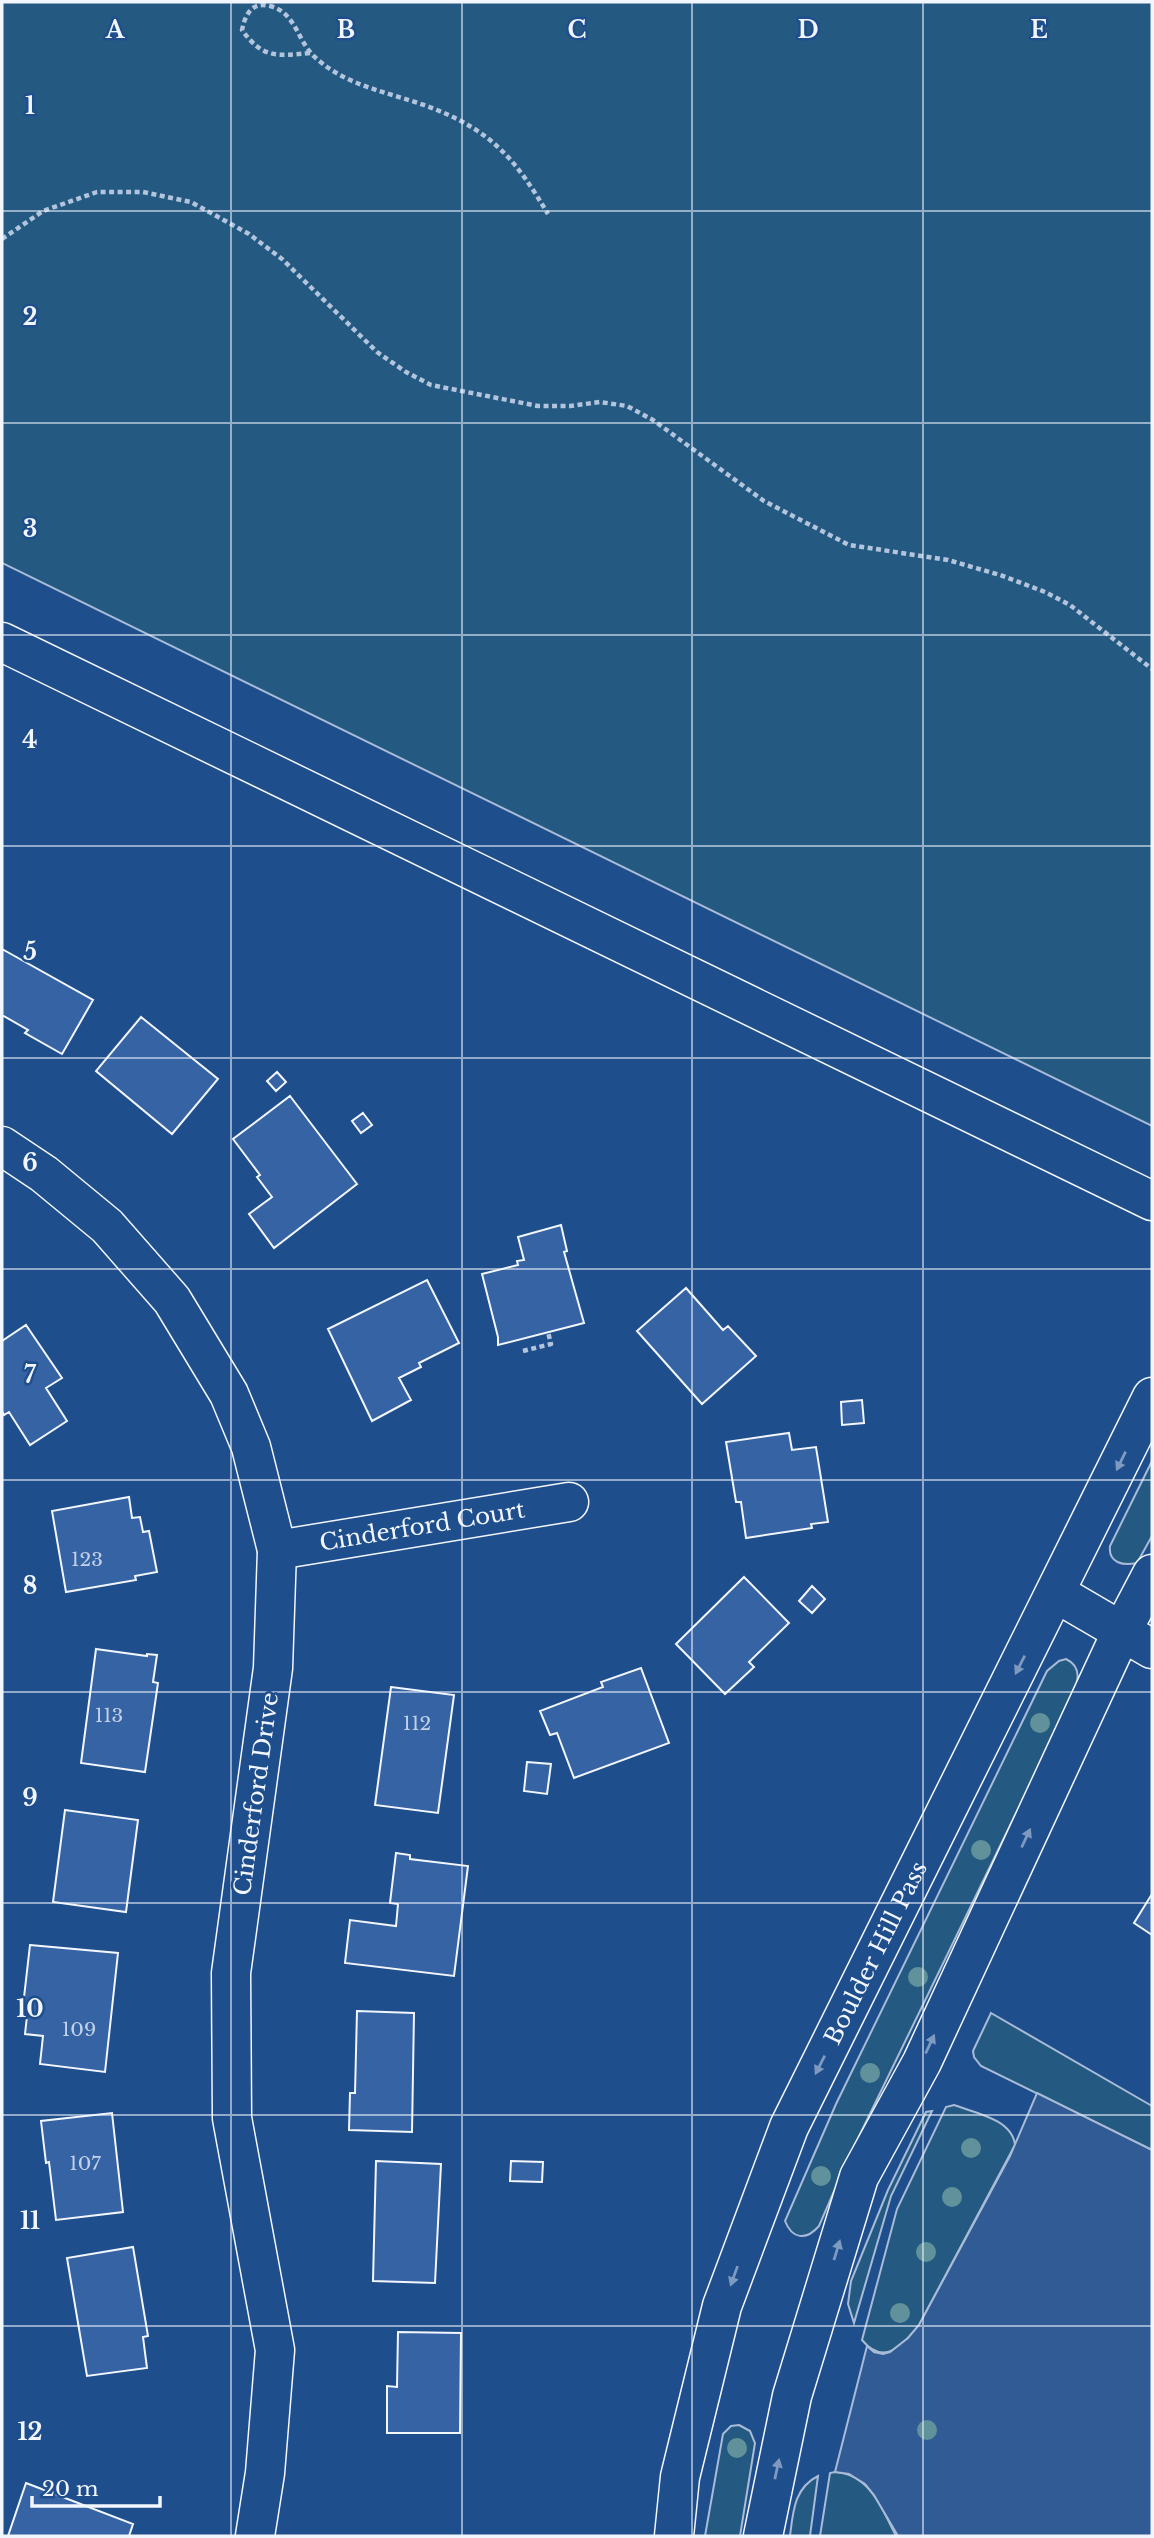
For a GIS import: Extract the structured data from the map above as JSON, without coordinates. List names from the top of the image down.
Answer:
{
  "streets": {
    "street": ["Cinderford Court", "Cinderford Drive", "Boulder Hill Pass"]
  },
  "crossings": [
    ["Cinderford Court", "Cinderford Drive"]
  ],
  "house_numbers": [
    "123",
    "113",
    "112",
    "109",
    "107"
  ],
  "scale_bar": "20 m",
  "grid": {
    "columns": [
      "A",
      "B",
      "C",
      "D",
      "E"
    ],
    "rows": [
      "1",
      "2",
      "3",
      "4",
      "5",
      "6",
      "7",
      "8",
      "9",
      "10",
      "11",
      "12"
    ]
  }
}
